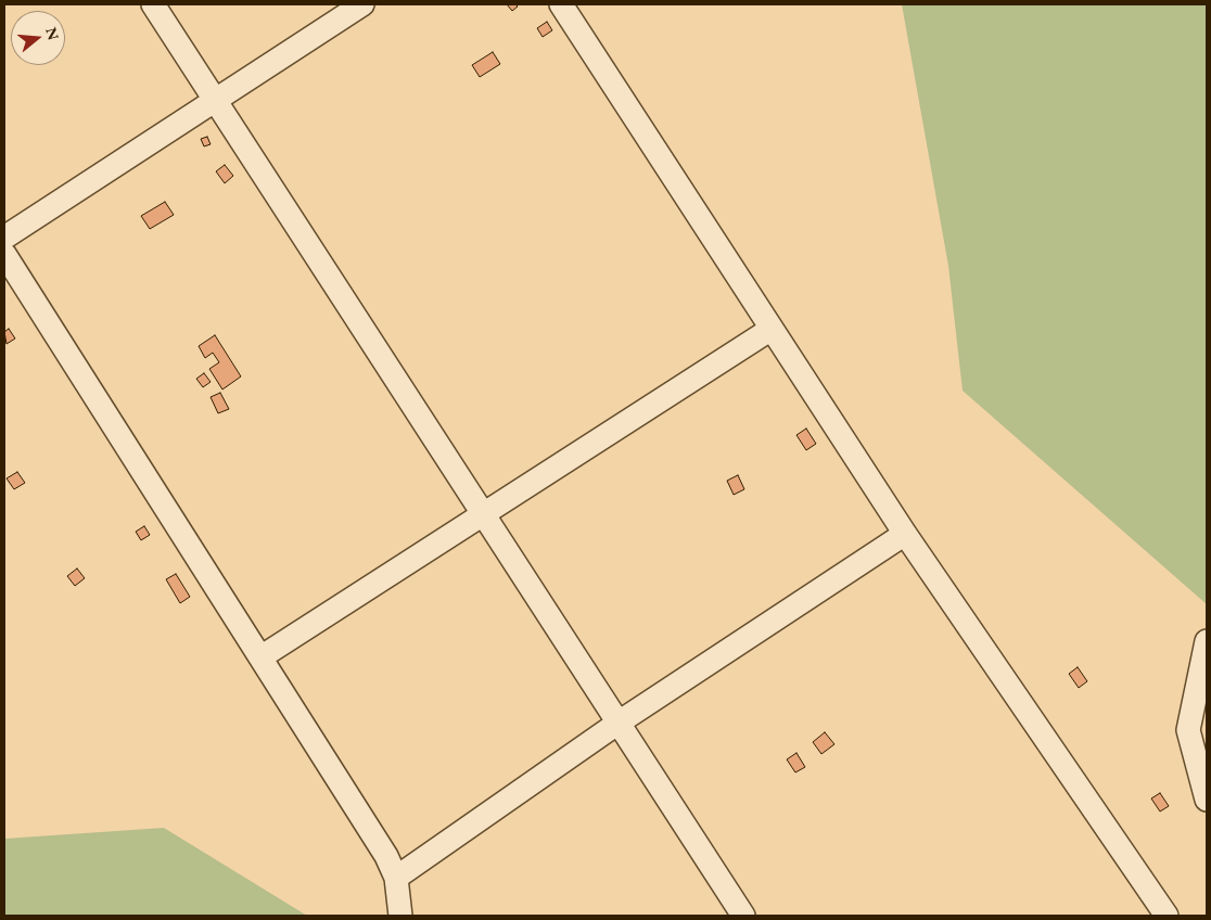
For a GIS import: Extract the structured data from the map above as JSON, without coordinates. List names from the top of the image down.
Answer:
{
  "north": "right"
}
